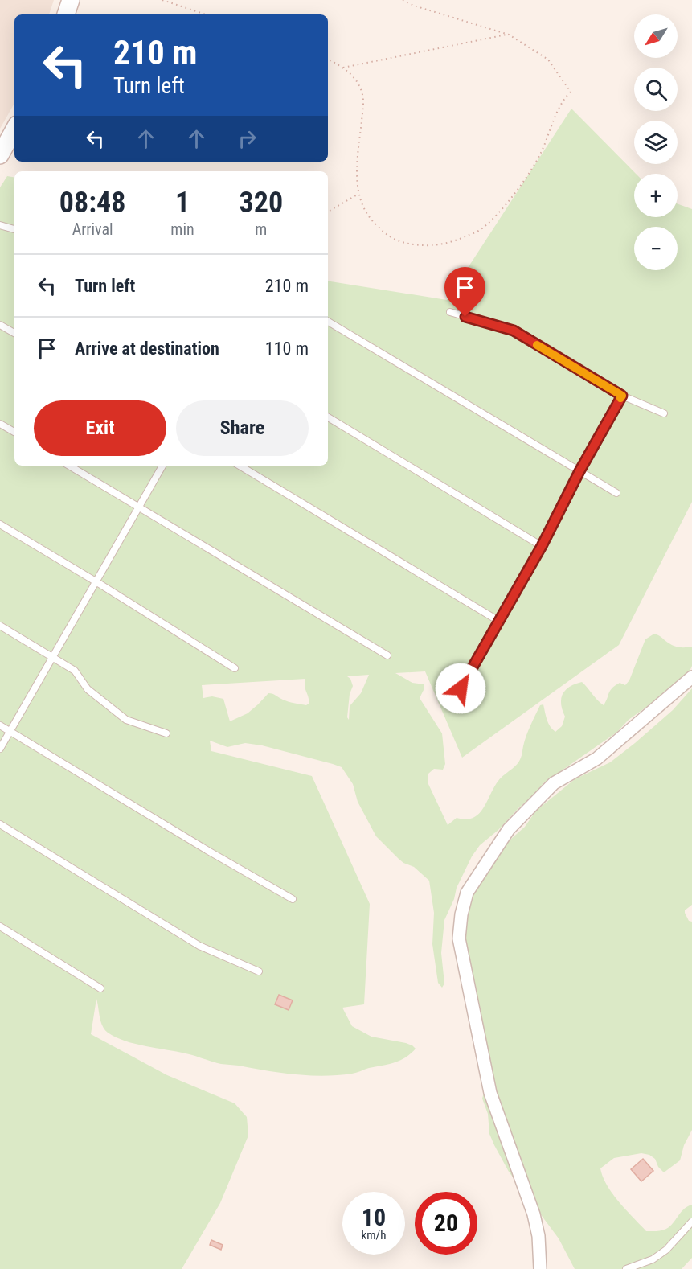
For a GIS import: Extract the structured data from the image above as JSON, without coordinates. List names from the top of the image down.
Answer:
{
  "north": "bottom left",
  "page": {
    "map_buttons": ["+", "−"],
    "turn": ["210 m", "Turn left"],
    "eta": [
      "08:48",
      "Arrival",
      "1",
      "min",
      "320",
      "m"
    ],
    "list": [
      {
        "name": "Turn left",
        "value": "210 m"
      },
      {
        "name": "Arrive at destination",
        "value": "110 m"
      }
    ],
    "buttons": ["Exit", "Share"],
    "speed": "10 km/h",
    "limit": "20"
  }
}
